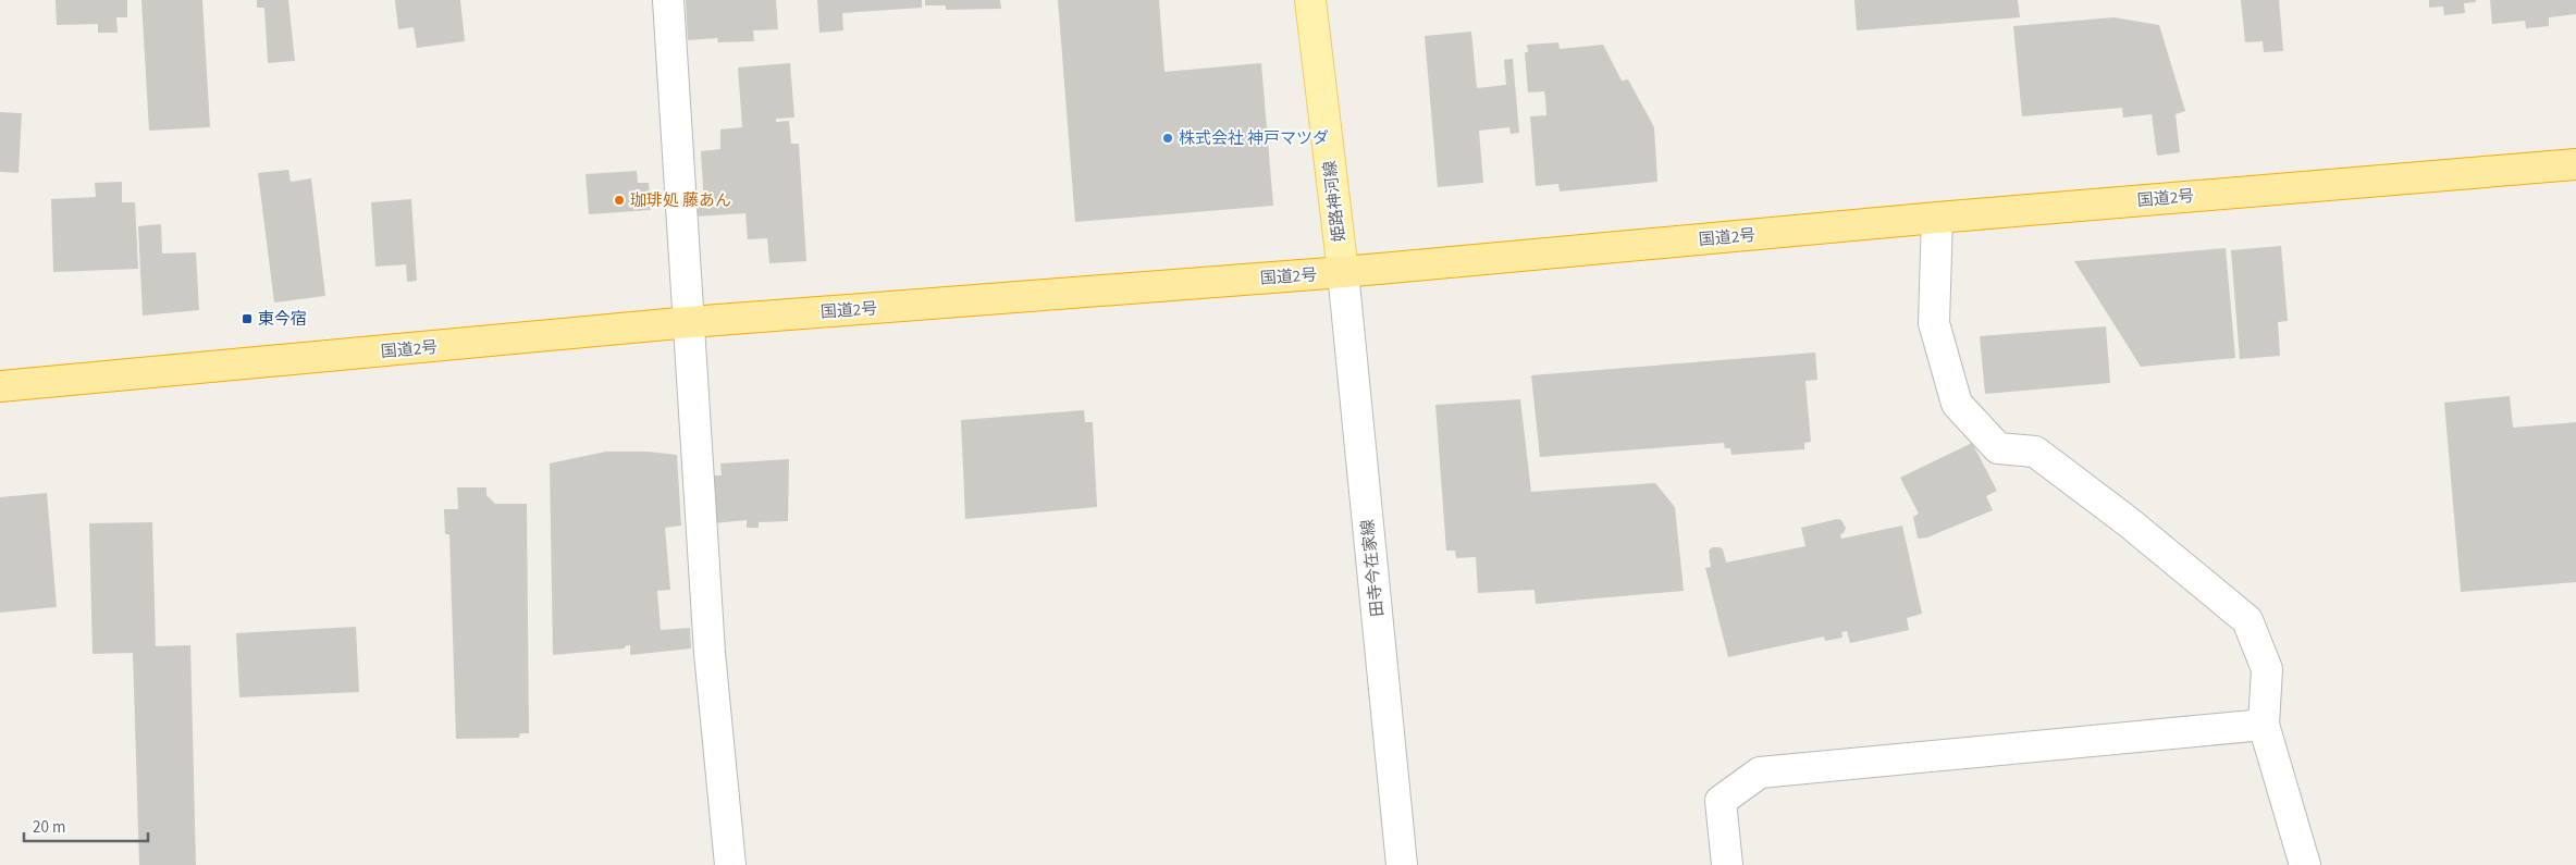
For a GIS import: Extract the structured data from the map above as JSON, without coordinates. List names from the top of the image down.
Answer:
{
  "streets": {
    "highway": ["国道2号"],
    "main road": ["姫路神河線"],
    "street": ["田寺今在家線"]
  },
  "crossings": [
    ["国道2号", "姫路神河線"],
    ["国道2号", "田寺今在家線"],
    ["姫路神河線", "田寺今在家線"]
  ],
  "places": {
    "other": ["株式会社 神戸マツダ", "珈琲処 藤あん"],
    "transit": ["東今宿"]
  },
  "scale_bar": "20 m"
}
